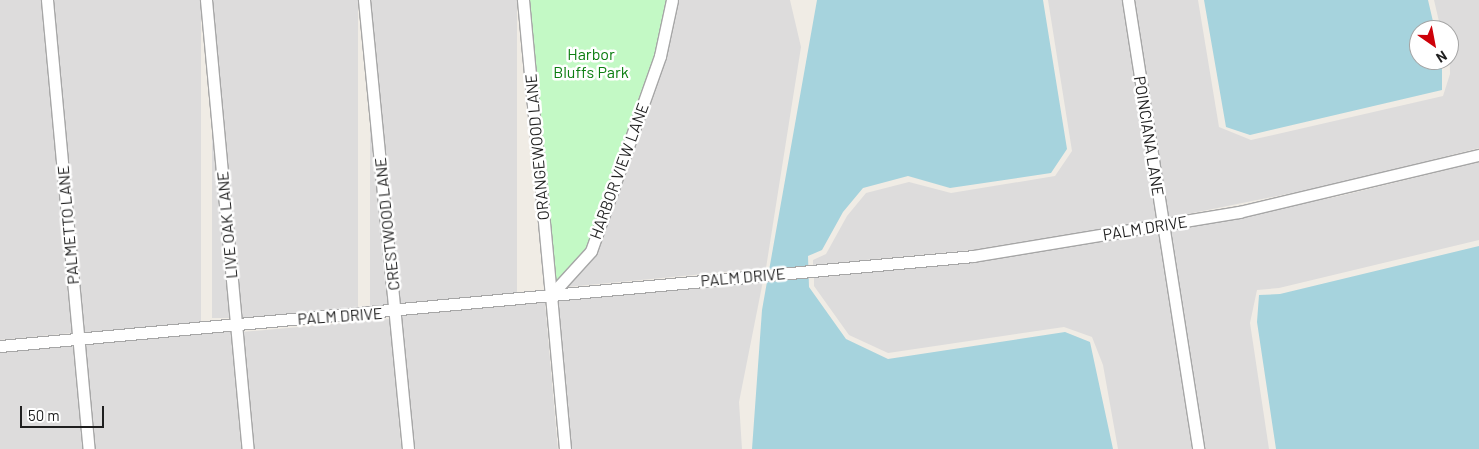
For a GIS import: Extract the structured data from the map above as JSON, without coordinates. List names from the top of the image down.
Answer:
{
  "streets": {
    "street": [
      "POINCIANA LANE",
      "ORANGEWOOD LANE",
      "HARBOR VIEW LANE",
      "CRESTWOOD LANE",
      "PALMETTO LANE",
      "LIVE OAK LANE",
      "PALM DRIVE"
    ]
  },
  "crossings": [
    ["POINCIANA LANE", "PALM DRIVE"],
    ["ORANGEWOOD LANE", "HARBOR VIEW LANE"],
    ["ORANGEWOOD LANE", "PALM DRIVE"],
    ["HARBOR VIEW LANE", "PALM DRIVE"],
    ["CRESTWOOD LANE", "PALM DRIVE"],
    ["PALMETTO LANE", "PALM DRIVE"],
    ["LIVE OAK LANE", "PALM DRIVE"]
  ],
  "parks": ["Harbor Bluffs Park"],
  "scale_bar": "50 m",
  "north": "bottom right"
}
